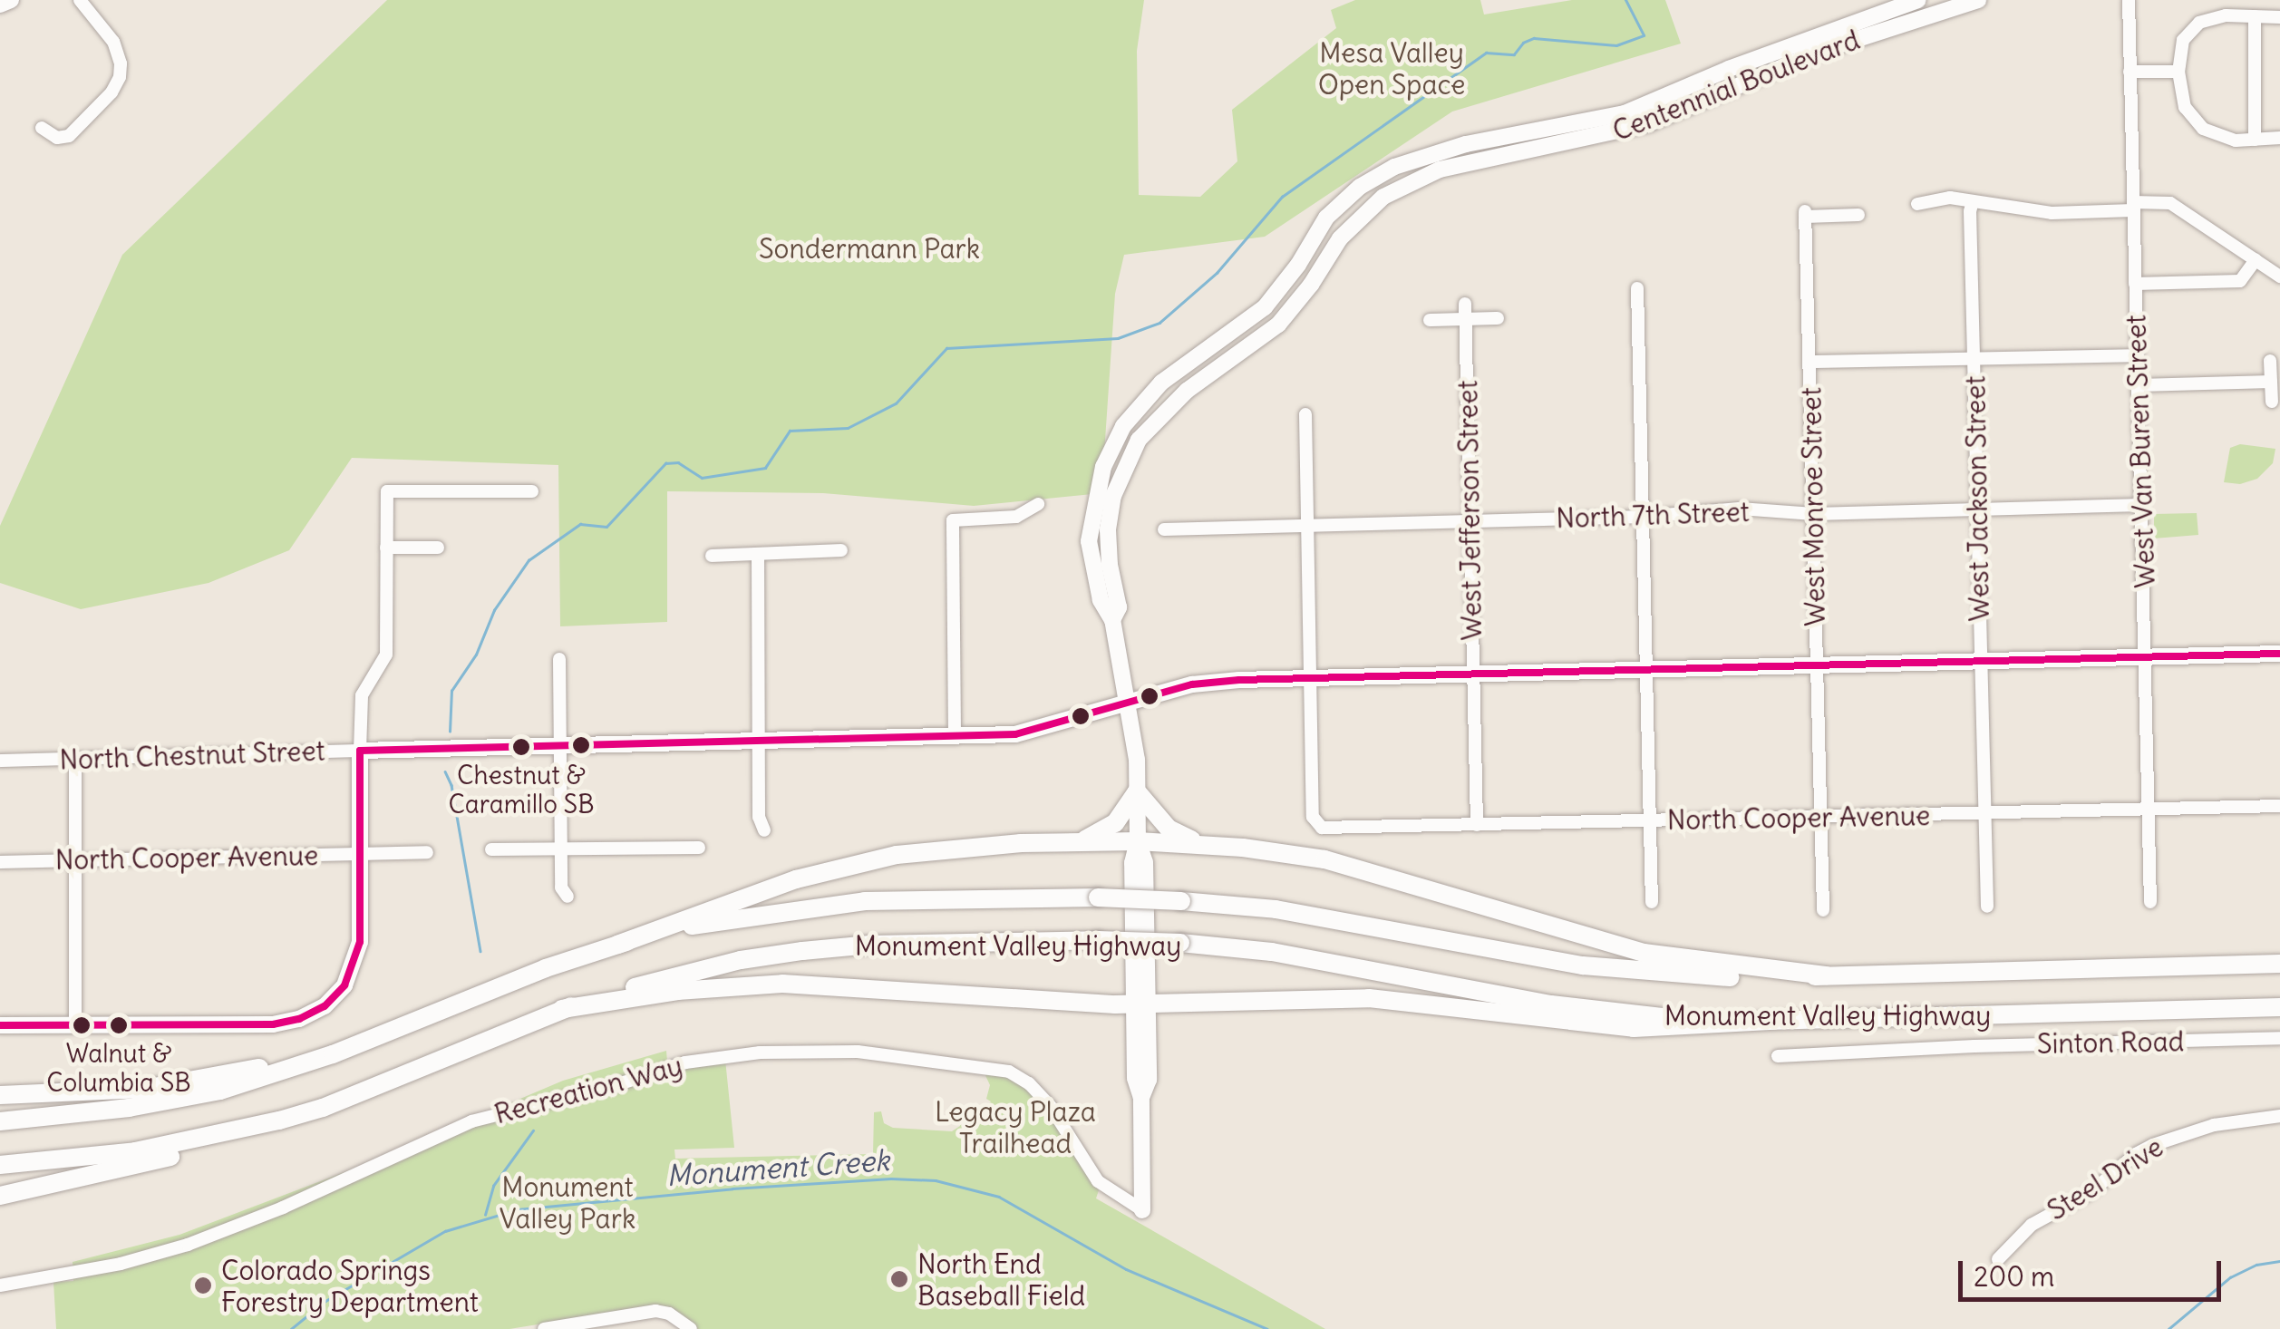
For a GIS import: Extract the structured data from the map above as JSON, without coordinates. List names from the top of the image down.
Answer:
{
  "streets": {
    "highway": ["Monument Valley Highway"],
    "main road": ["Centennial Boulevard", "North Chestnut Street"],
    "street": [
      "West Van Buren Street",
      "West Jackson Street",
      "West Monroe Street",
      "West Jefferson Street",
      "North 7th Street",
      "North Cooper Avenue",
      "Sinton Road",
      "Recreation Way",
      "Steel Drive"
    ]
  },
  "crossings": [
    ["Centennial Boulevard", "North Chestnut Street"],
    ["Centennial Boulevard", "Recreation Way"],
    ["West Van Buren Street", "North 7th Street"],
    ["West Van Buren Street", "North Chestnut Street"],
    ["West Van Buren Street", "North Cooper Avenue"],
    ["West Jackson Street", "North 7th Street"],
    ["West Jackson Street", "North Chestnut Street"],
    ["West Jackson Street", "North Cooper Avenue"],
    ["West Monroe Street", "North 7th Street"],
    ["West Monroe Street", "North Chestnut Street"],
    ["West Monroe Street", "North Cooper Avenue"],
    ["West Jefferson Street", "North 7th Street"],
    ["West Jefferson Street", "North Chestnut Street"],
    ["West Jefferson Street", "North Cooper Avenue"],
    ["North Chestnut Street", "North Cooper Avenue"]
  ],
  "water": ["Monument Creek"],
  "parks": [
    "Mesa Valley Open Space",
    "Sondermann Park",
    "Legacy Plaza Trailhead",
    "Monument Valley Park"
  ],
  "places": [
    "Chestnut & Caramillo SB",
    "Walnut & Columbia SB",
    "North End Baseball Field",
    "Colorado Springs Forestry Department"
  ],
  "scale_bar": "200 m"
}
